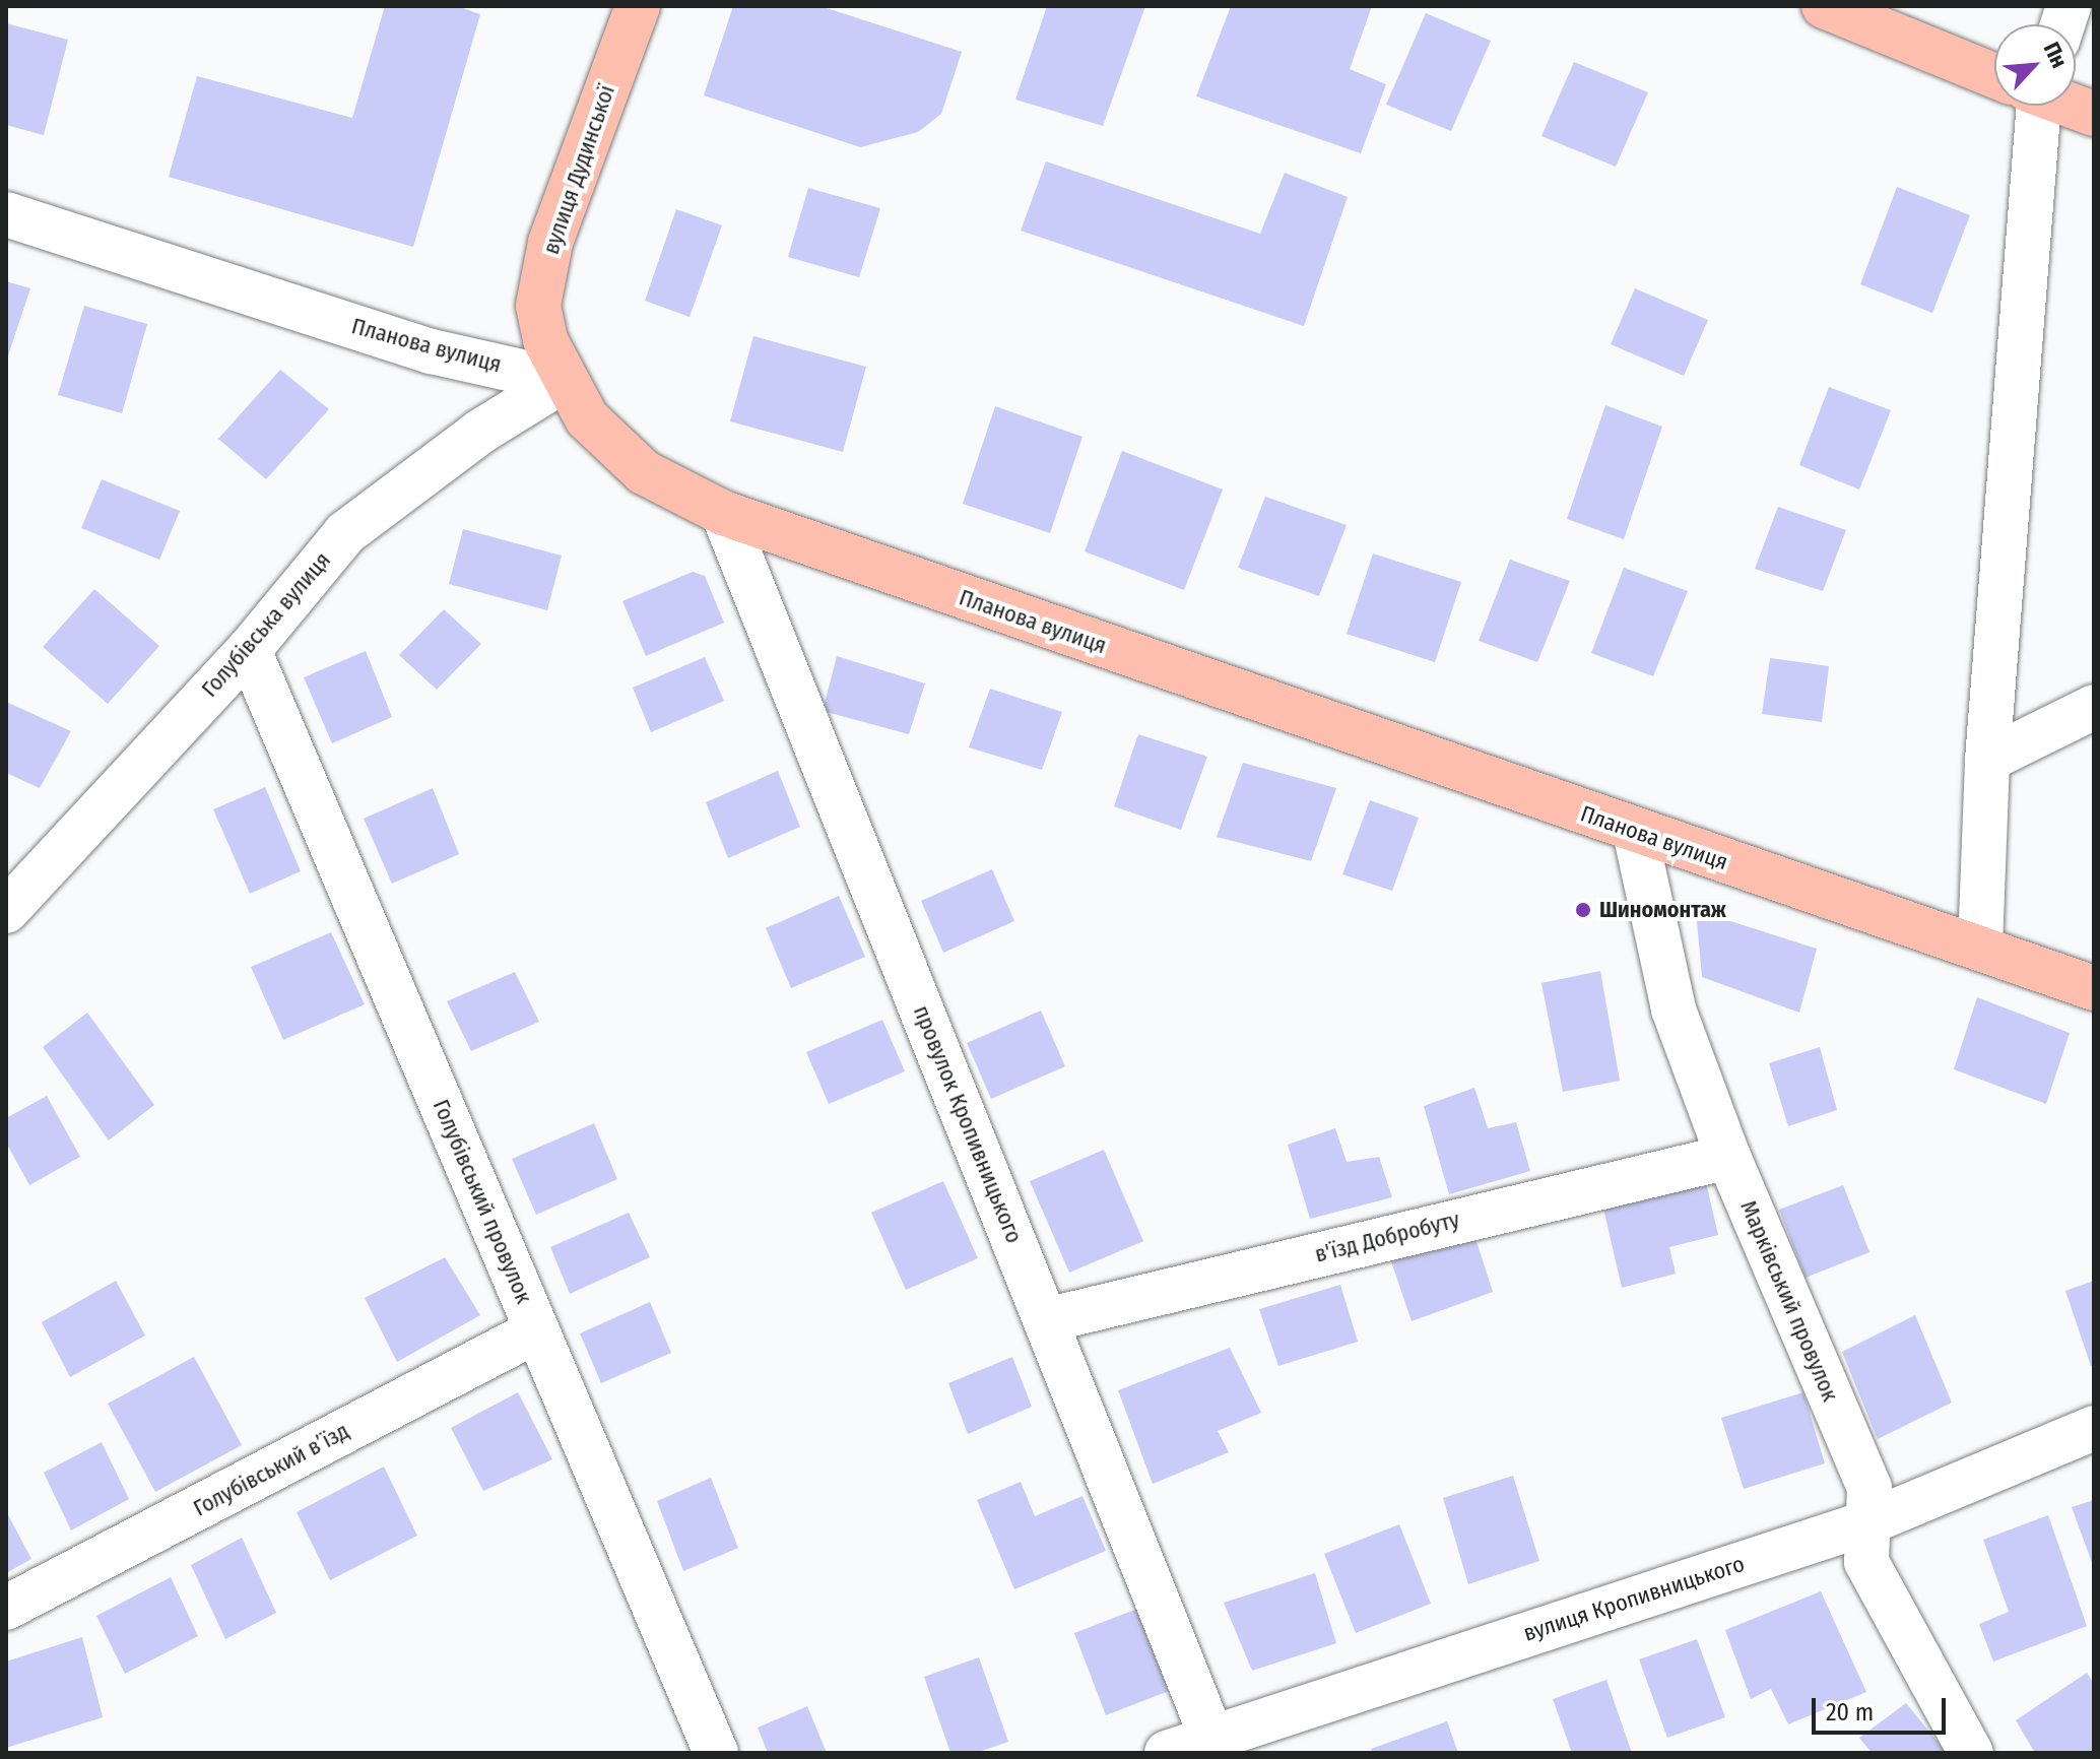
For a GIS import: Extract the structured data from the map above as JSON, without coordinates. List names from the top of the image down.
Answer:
{
  "streets": {
    "main road": ["вулиця Дудинської", "Планова вулиця"],
    "street": [
      "Голубівська вулиця",
      "провулок Кропивницького",
      "Голубівський провулок",
      "в'їзд Добробуту",
      "Марківський провулок",
      "Голубівський в’їзд",
      "вулиця Кропивницького"
    ]
  },
  "crossings": [
    ["вулиця Дудинської", "Планова вулиця"],
    ["вулиця Дудинської", "Голубівська вулиця"],
    ["Планова вулиця", "Голубівська вулиця"],
    ["Планова вулиця", "провулок Кропивницького"],
    ["Планова вулиця", "Марківський провулок"],
    ["Голубівська вулиця", "Голубівський провулок"],
    ["провулок Кропивницького", "в'їзд Добробуту"],
    ["провулок Кропивницького", "вулиця Кропивницького"],
    ["Голубівський провулок", "Голубівський в’їзд"],
    ["в'їзд Добробуту", "Марківський провулок"],
    ["Марківський провулок", "вулиця Кропивницького"]
  ],
  "places": ["Шиномонтаж"],
  "scale_bar": "20 m",
  "north": "top right"
}
